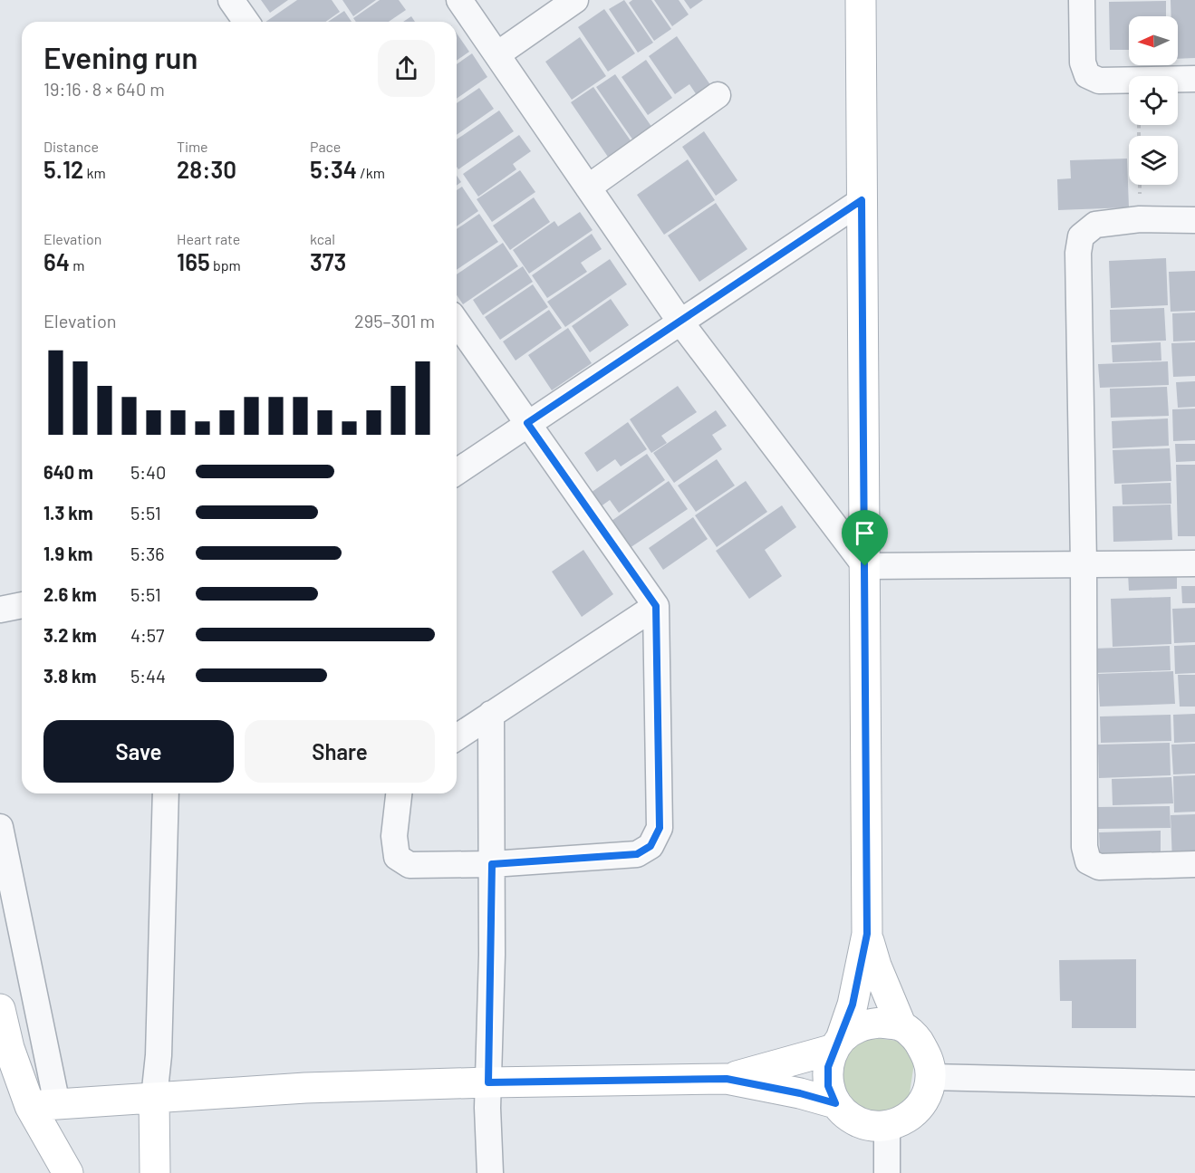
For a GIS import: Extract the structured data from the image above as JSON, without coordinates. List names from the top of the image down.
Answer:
{
  "north": "left",
  "page": {
    "heading": ["Evening run", "19:16 · 8 × 640 m"],
    "stats": [
      ["Distance", "5.12 km"],
      ["Time", "28:30"],
      ["Pace", "5:34 /km"],
      ["Elevation", "64 m"],
      ["Heart rate", "165 bpm"],
      ["kcal", "373"]
    ],
    "chart": ["Elevation", "295–301 m"],
    "list": [
      {
        "name": "640 m",
        "note": "5:40"
      },
      {
        "name": "1.3 km",
        "note": "5:51"
      },
      {
        "name": "1.9 km",
        "note": "5:36"
      },
      {
        "name": "2.6 km",
        "note": "5:51"
      },
      {
        "name": "3.2 km",
        "note": "4:57"
      },
      {
        "name": "3.8 km",
        "note": "5:44"
      }
    ],
    "buttons": ["Save", "Share"]
  }
}
